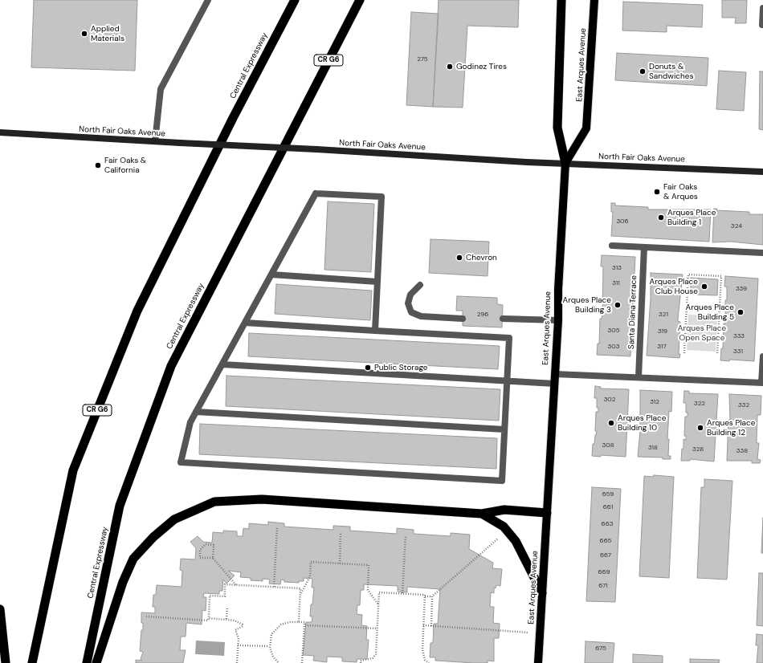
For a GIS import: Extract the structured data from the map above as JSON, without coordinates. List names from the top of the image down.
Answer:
{
  "streets": {
    "highway": ["CR G6", "Central Expressway"],
    "main road": ["East Arques Avenue", "North Fair Oaks Avenue"],
    "street": ["Santa Diana Terrace"]
  },
  "crossings": [
    ["East Arques Avenue", "North Fair Oaks Avenue"]
  ],
  "parks": ["Arques Place Open Space"],
  "places": [
    "Applied Materials",
    "Godinez Tires",
    "Donuts & Sandwiches",
    "Fair Oaks & California",
    "Fair Oaks & Arques",
    "Arques Place Building 1",
    "Chevron",
    "Arques Place Club House",
    "Arques Place Building 3",
    "Arques Place Building 5",
    "Public Storage",
    "Arques Place Building 10",
    "Arques Place Building 12"
  ],
  "house_numbers": [
    "275",
    "306",
    "324",
    "313",
    "311",
    "339",
    "296",
    "321",
    "305",
    "319",
    "333",
    "303",
    "317",
    "331",
    "302",
    "312",
    "322",
    "332",
    "308",
    "318",
    "328",
    "338",
    "659",
    "661",
    "663",
    "665",
    "667",
    "669",
    "671",
    "675"
  ]
}
